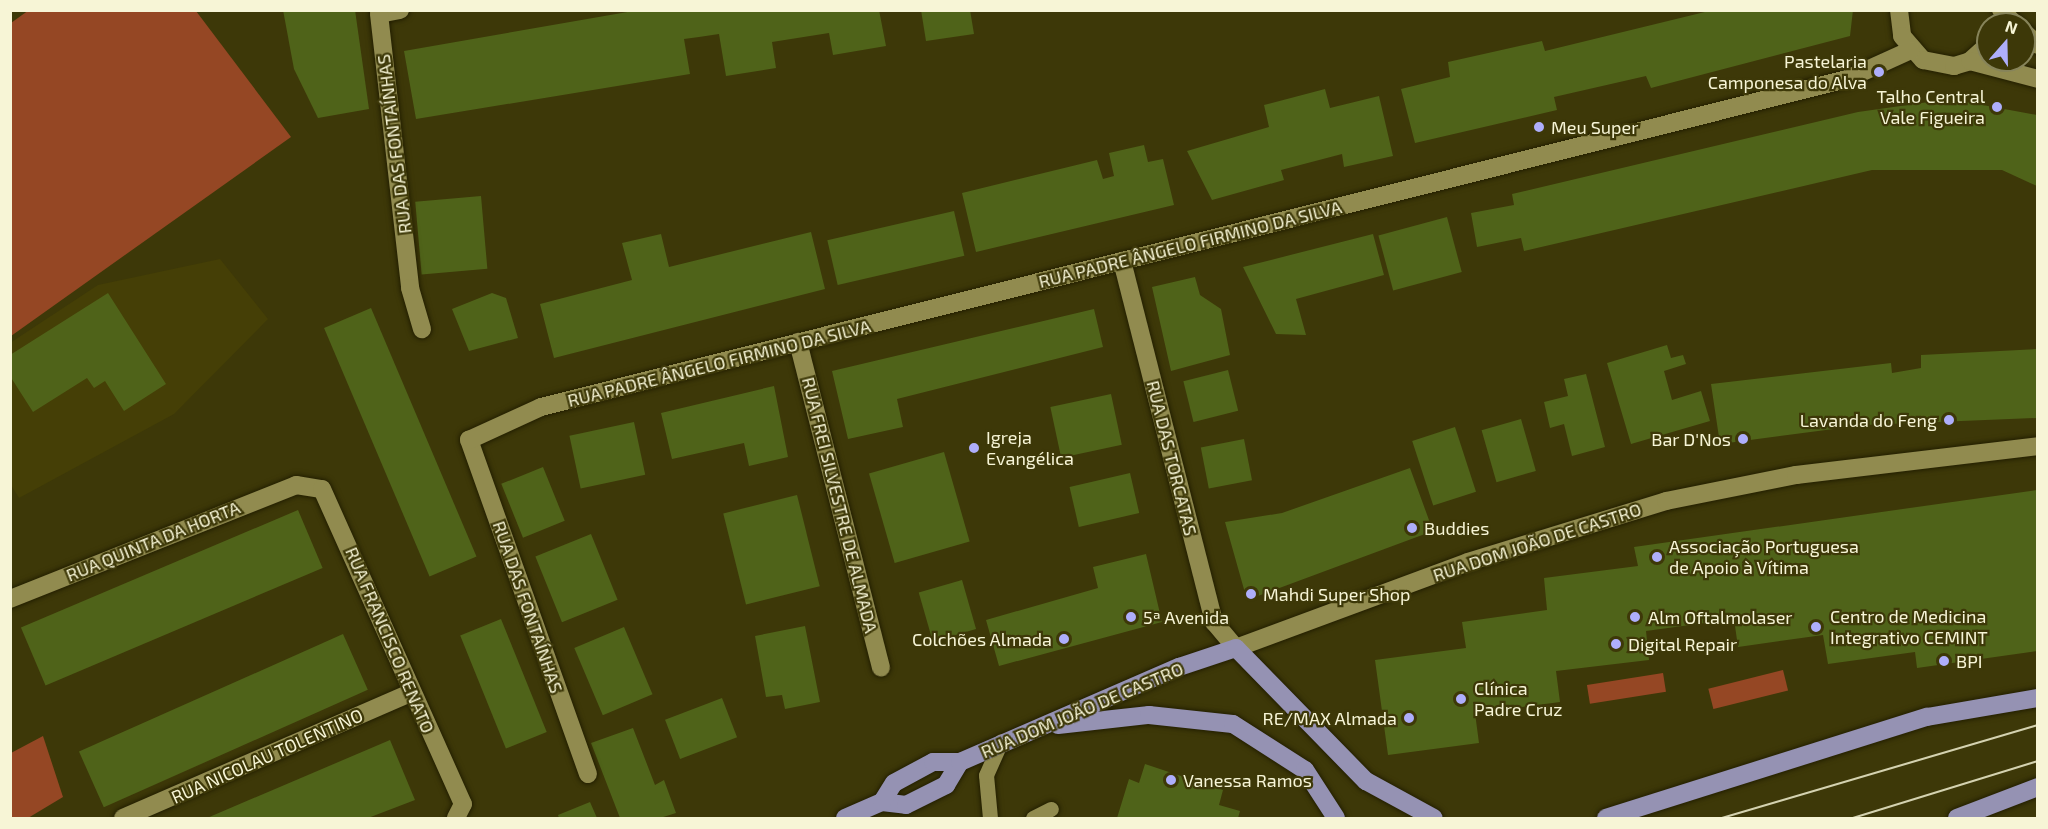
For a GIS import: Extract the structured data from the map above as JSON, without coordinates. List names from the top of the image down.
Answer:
{
  "streets": {
    "main road": ["RUA DOM JOÃO DE CASTRO"],
    "street": [
      "RUA DAS FONTAÍNHAS",
      "RUA PADRE ÂNGELO FIRMINO DA SILVA",
      "RUA DAS TORCATAS",
      "RUA FREI SILVESTRE DE ALMADA",
      "RUA QUINTA DA HORTA",
      "RUA FRANCISCO RENATO",
      "RUA NICOLAU TOLENTINO"
    ]
  },
  "crossings": [
    ["RUA DAS FONTAÍNHAS", "RUA PADRE ÂNGELO FIRMINO DA SILVA"],
    ["RUA PADRE ÂNGELO FIRMINO DA SILVA", "RUA DAS TORCATAS"],
    ["RUA PADRE ÂNGELO FIRMINO DA SILVA", "RUA FREI SILVESTRE DE ALMADA"],
    ["RUA DAS TORCATAS", "RUA DOM JOÃO DE CASTRO"],
    ["RUA QUINTA DA HORTA", "RUA FRANCISCO RENATO"],
    ["RUA FRANCISCO RENATO", "RUA NICOLAU TOLENTINO"]
  ],
  "places": [
    "Pastelaria Camponesa do Alva",
    "Talho Central Vale Figueira",
    "Meu Super",
    "Lavanda do Feng",
    "Bar D'Nos",
    "Igreja Evangélica",
    "Buddies",
    "Associação Portuguesa de Apoio à Vítima",
    "Mahdi Super Shop",
    "5ª Avenida",
    "Alm Oftalmolaser",
    "Centro de Medicina Integrativo CEMINT",
    "Colchões Almada",
    "Digital Repair",
    "BPI",
    "Clínica Padre Cruz",
    "RE/MAX Almada",
    "Vanessa Ramos"
  ],
  "north": "top"
}
